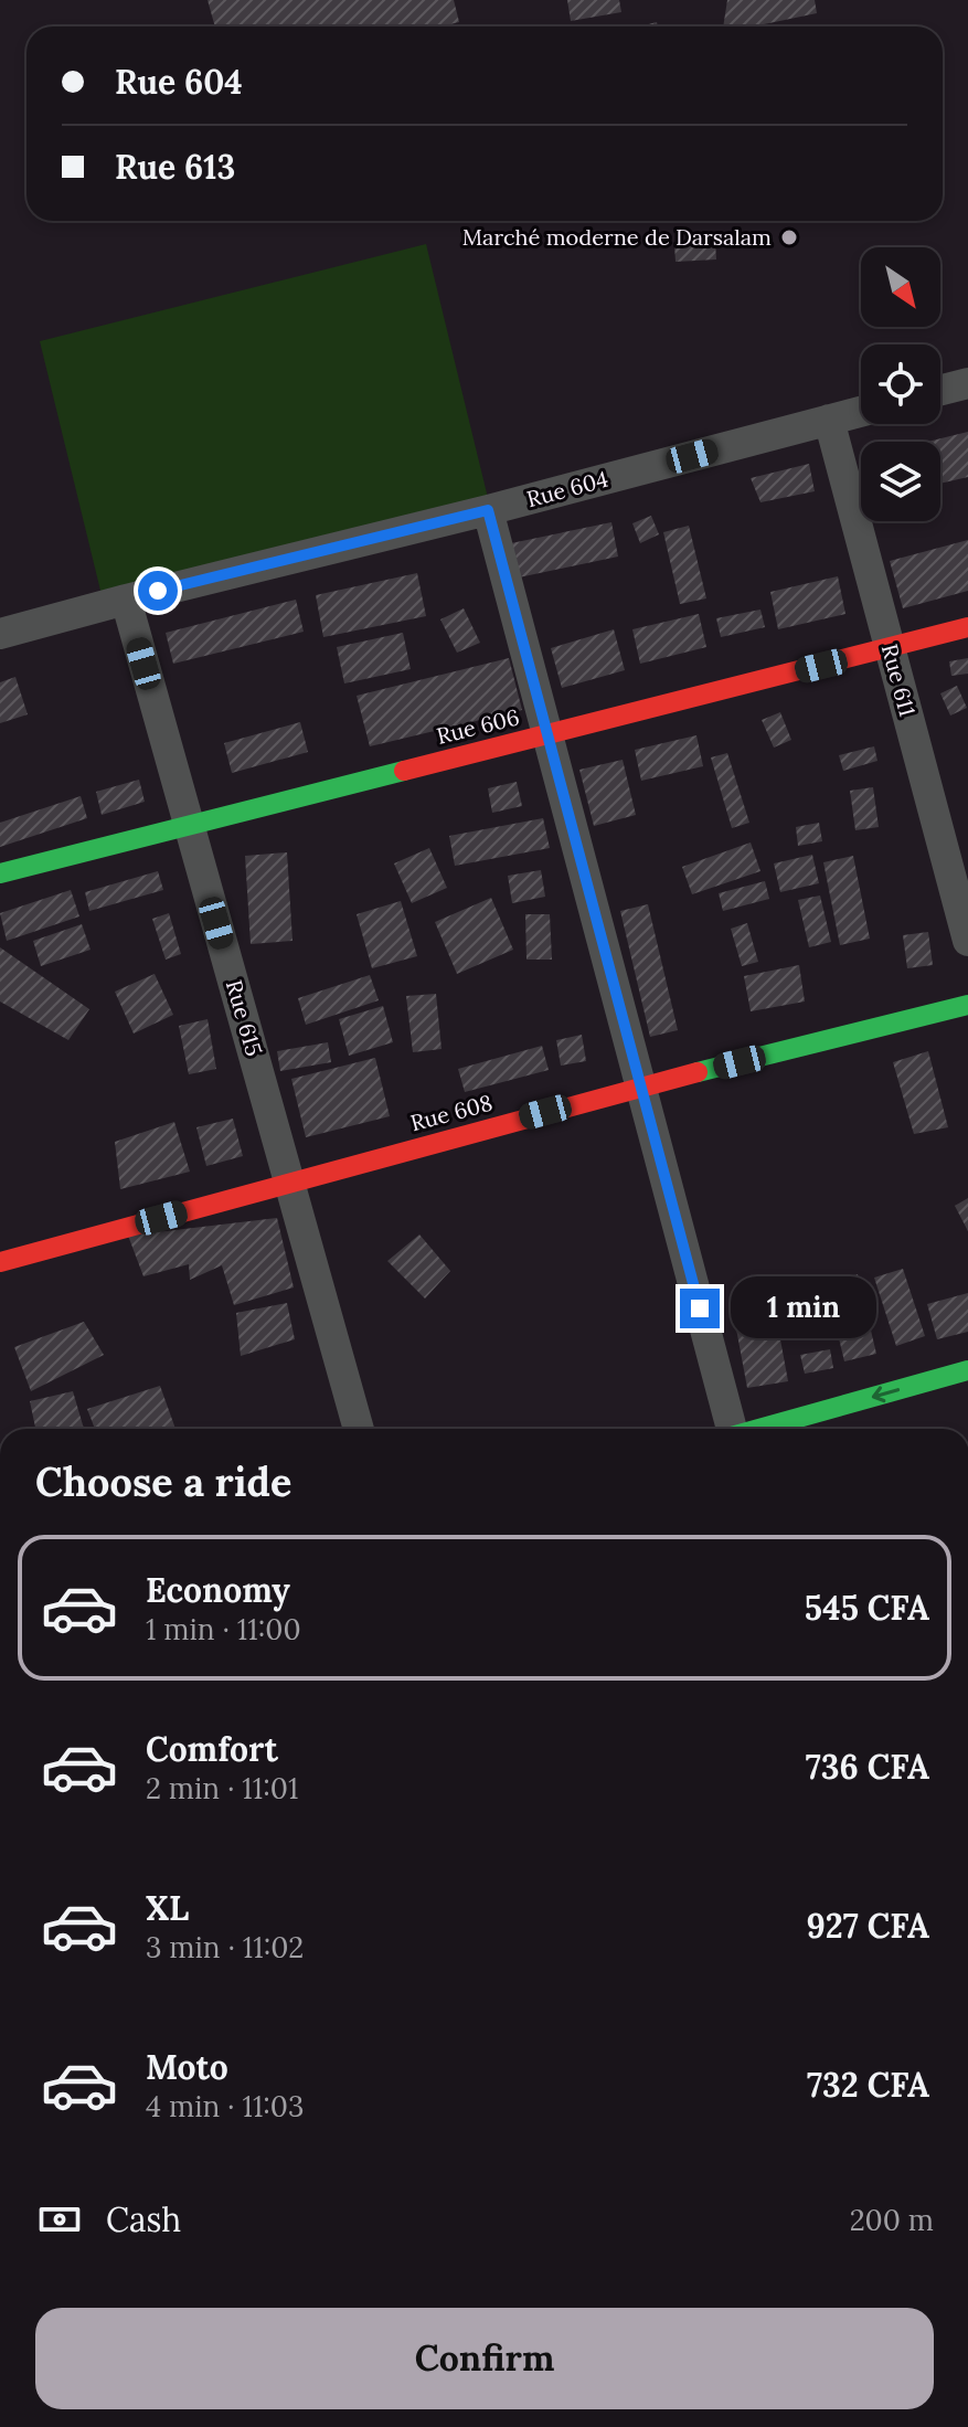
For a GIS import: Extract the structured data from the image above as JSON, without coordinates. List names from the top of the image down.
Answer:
{
  "streets": {
    "street": [
      "Rue 604",
      "Rue 611",
      "Rue 606",
      "Rue 615",
      "Rue 608"
    ]
  },
  "crossings": [
    ["Rue 604", "Rue 611"],
    ["Rue 604", "Rue 615"],
    ["Rue 611", "Rue 606"],
    ["Rue 606", "Rue 615"],
    ["Rue 615", "Rue 608"]
  ],
  "places": ["Marché moderne de Darsalam"],
  "north": "bottom right",
  "page": {
    "banner": ["Rue 604", "Rue 613"],
    "bubble": "1 min",
    "heading": "Choose a ride",
    "list": [
      {
        "name": "Economy",
        "note": "1 min · 11:00",
        "value": "545 CFA"
      },
      {
        "name": "Comfort",
        "note": "2 min · 11:01",
        "value": "736 CFA"
      },
      {
        "name": "XL",
        "note": "3 min · 11:02",
        "value": "927 CFA"
      },
      {
        "name": "Moto",
        "note": "4 min · 11:03",
        "value": "732 CFA"
      }
    ],
    "pay": ["Cash", "200 m"],
    "buttons": "Confirm"
  }
}
